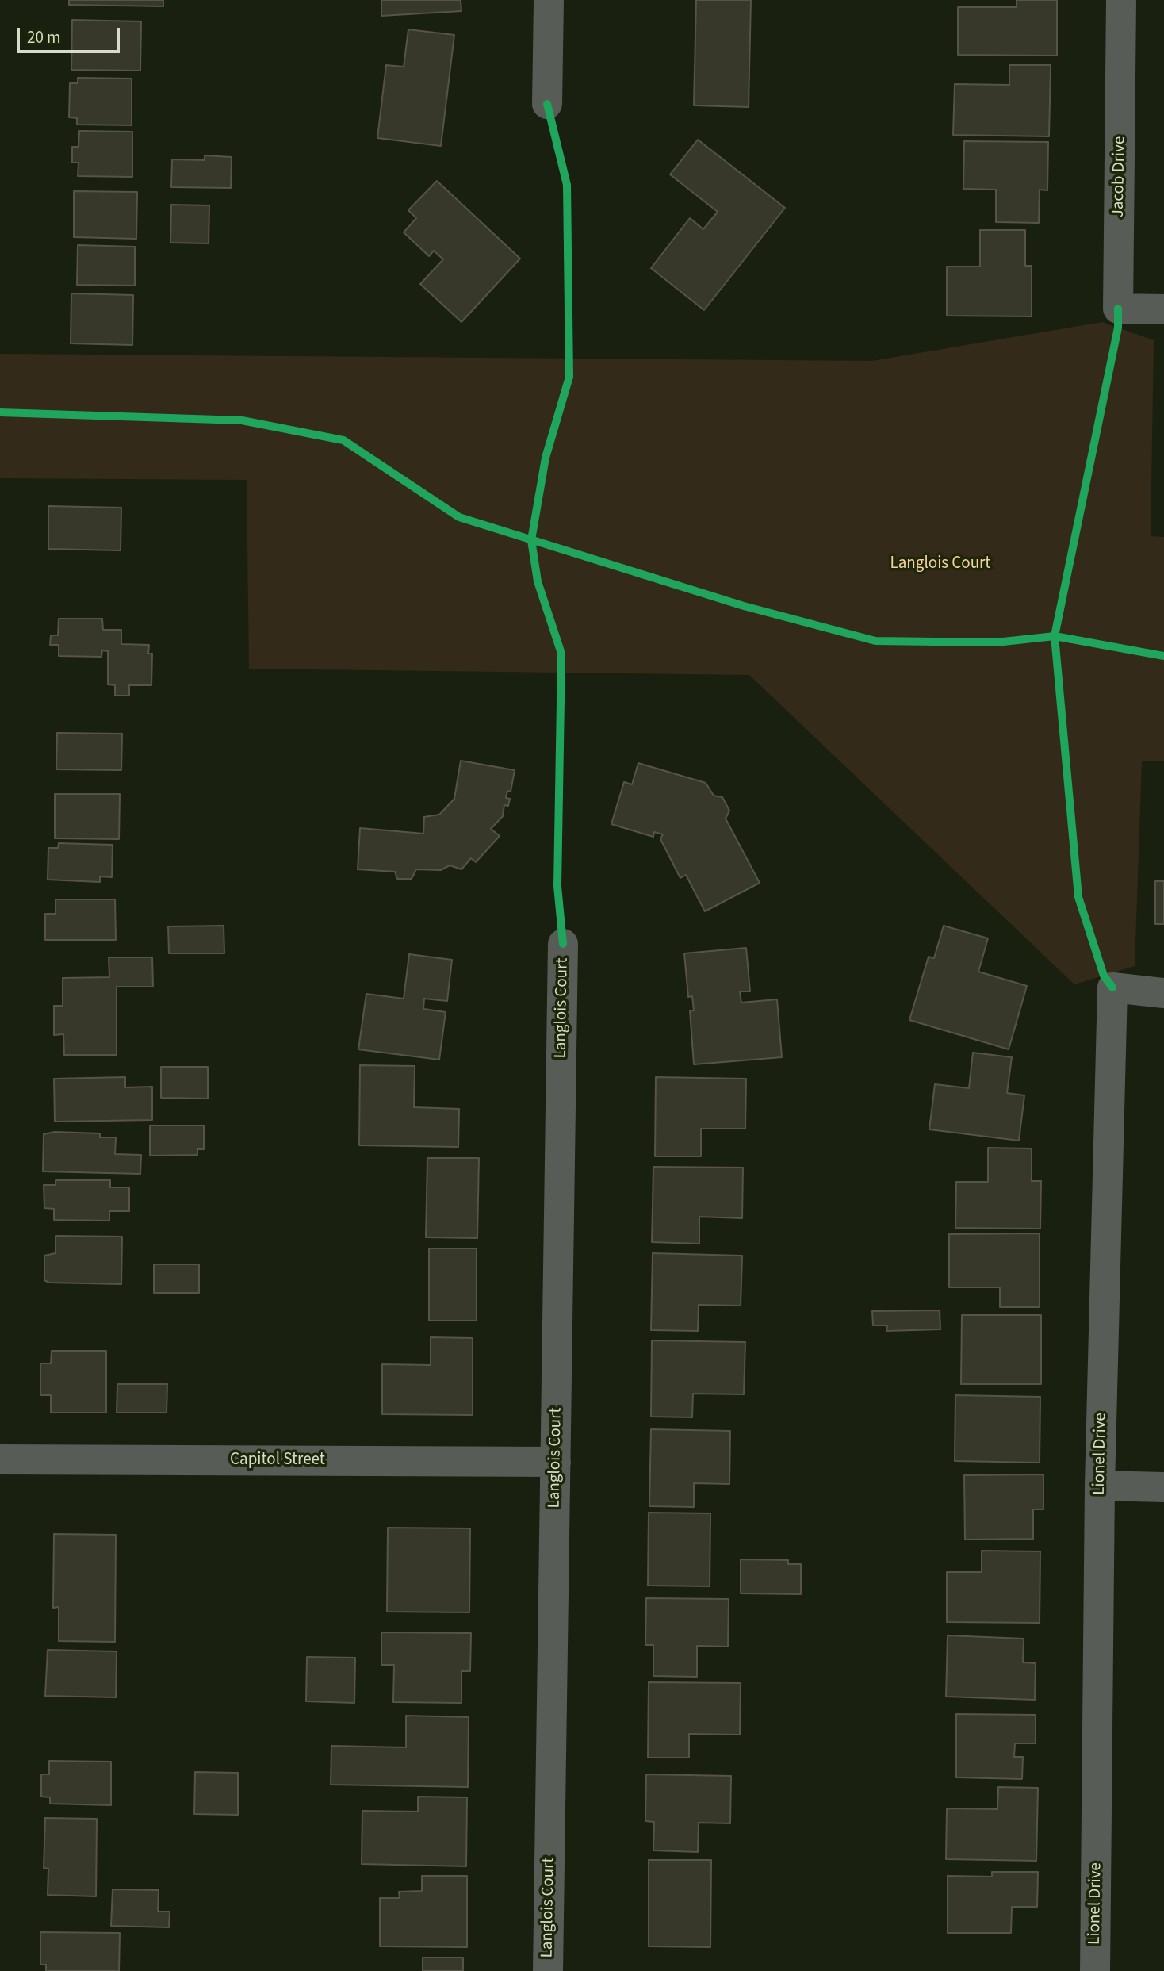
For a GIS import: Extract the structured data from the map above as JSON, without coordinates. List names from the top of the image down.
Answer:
{
  "streets": {
    "street": [
      "Jacob Drive",
      "Langlois Court",
      "Lionel Drive",
      "Capitol Street"
    ]
  },
  "crossings": [
    ["Langlois Court", "Capitol Street"]
  ],
  "parks": ["Langlois Court"],
  "scale_bar": "20 m"
}
